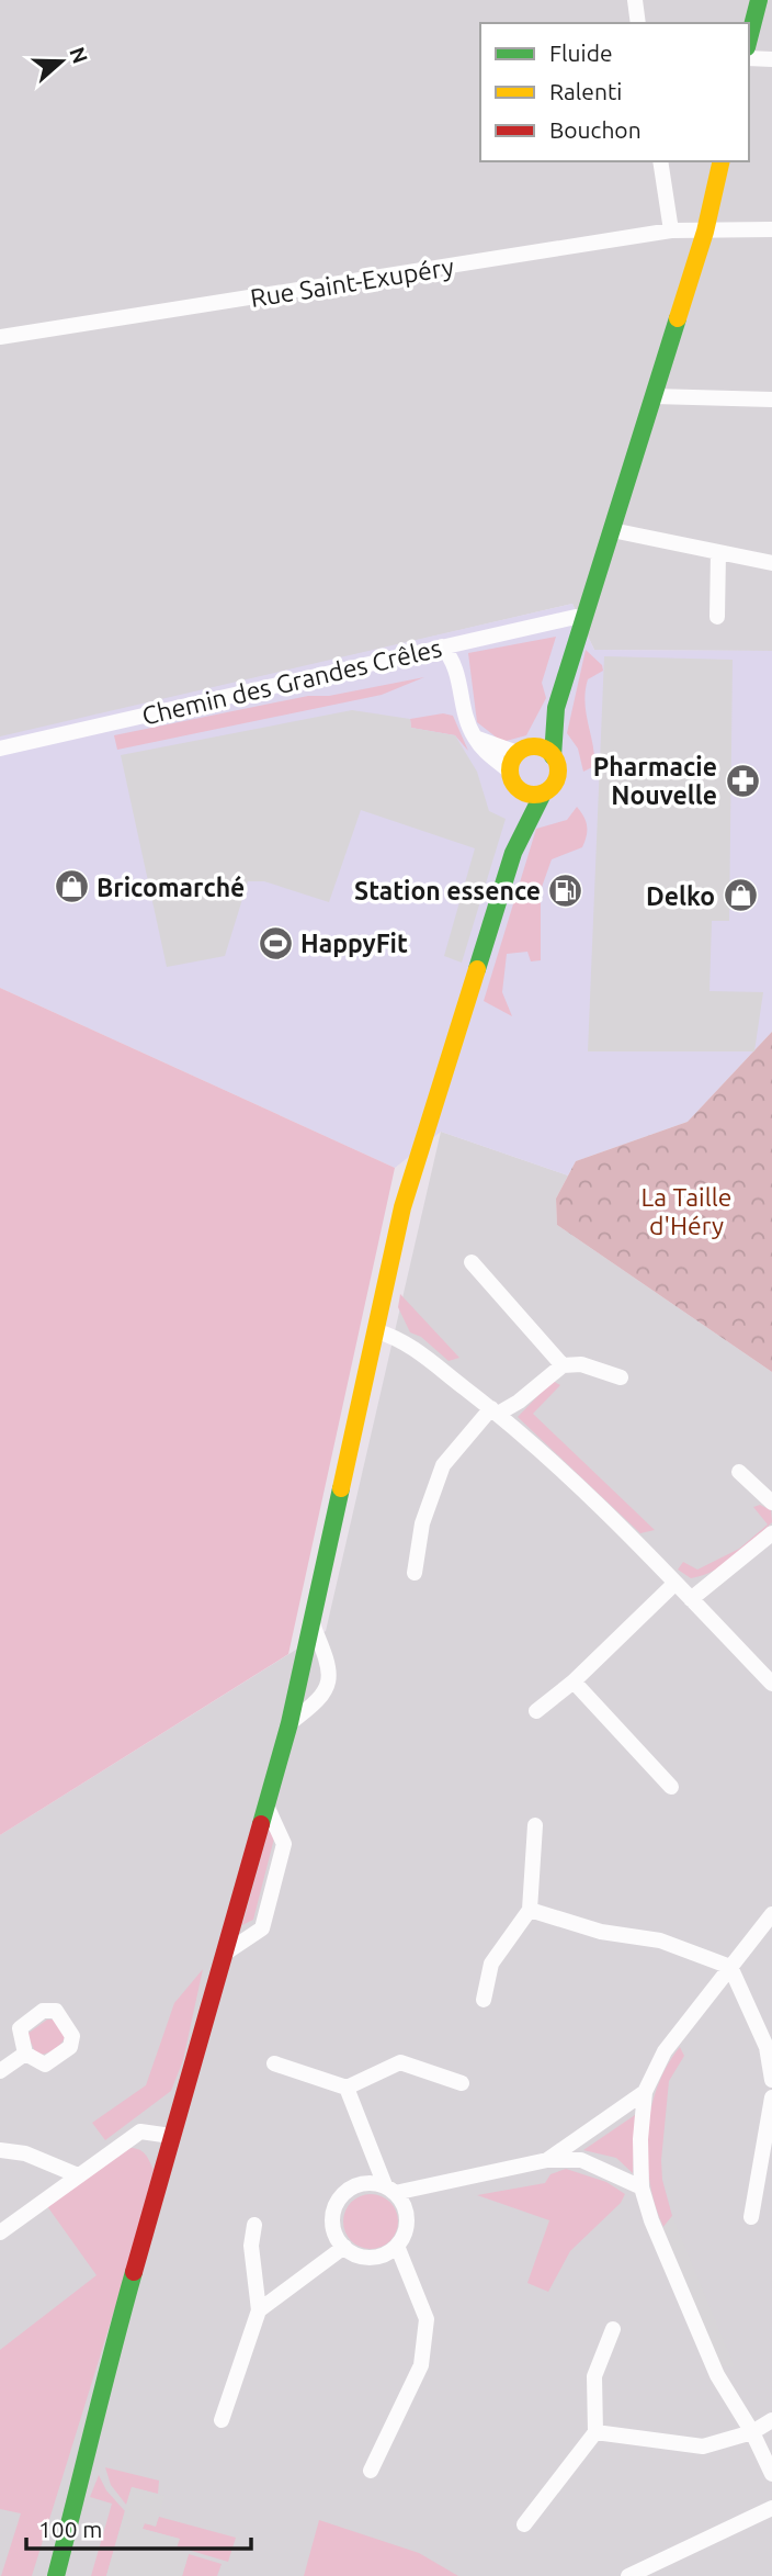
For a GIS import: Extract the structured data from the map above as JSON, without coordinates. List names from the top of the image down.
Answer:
{
  "streets": {
    "street": ["Rue Saint-Exupéry", "Chemin des Grandes Crêles"]
  },
  "parks": ["La Taille d'Héry"],
  "places": {
    "pharmacy": ["Pharmacie Nouvelle"],
    "shop": ["Bricomarché", "Delko"],
    "fuel station": ["Station essence"],
    "sports": ["HappyFit"]
  },
  "legend": ["Fluide", "Ralenti", "Bouchon"],
  "scale_bar": "100 m",
  "north": "right"
}
